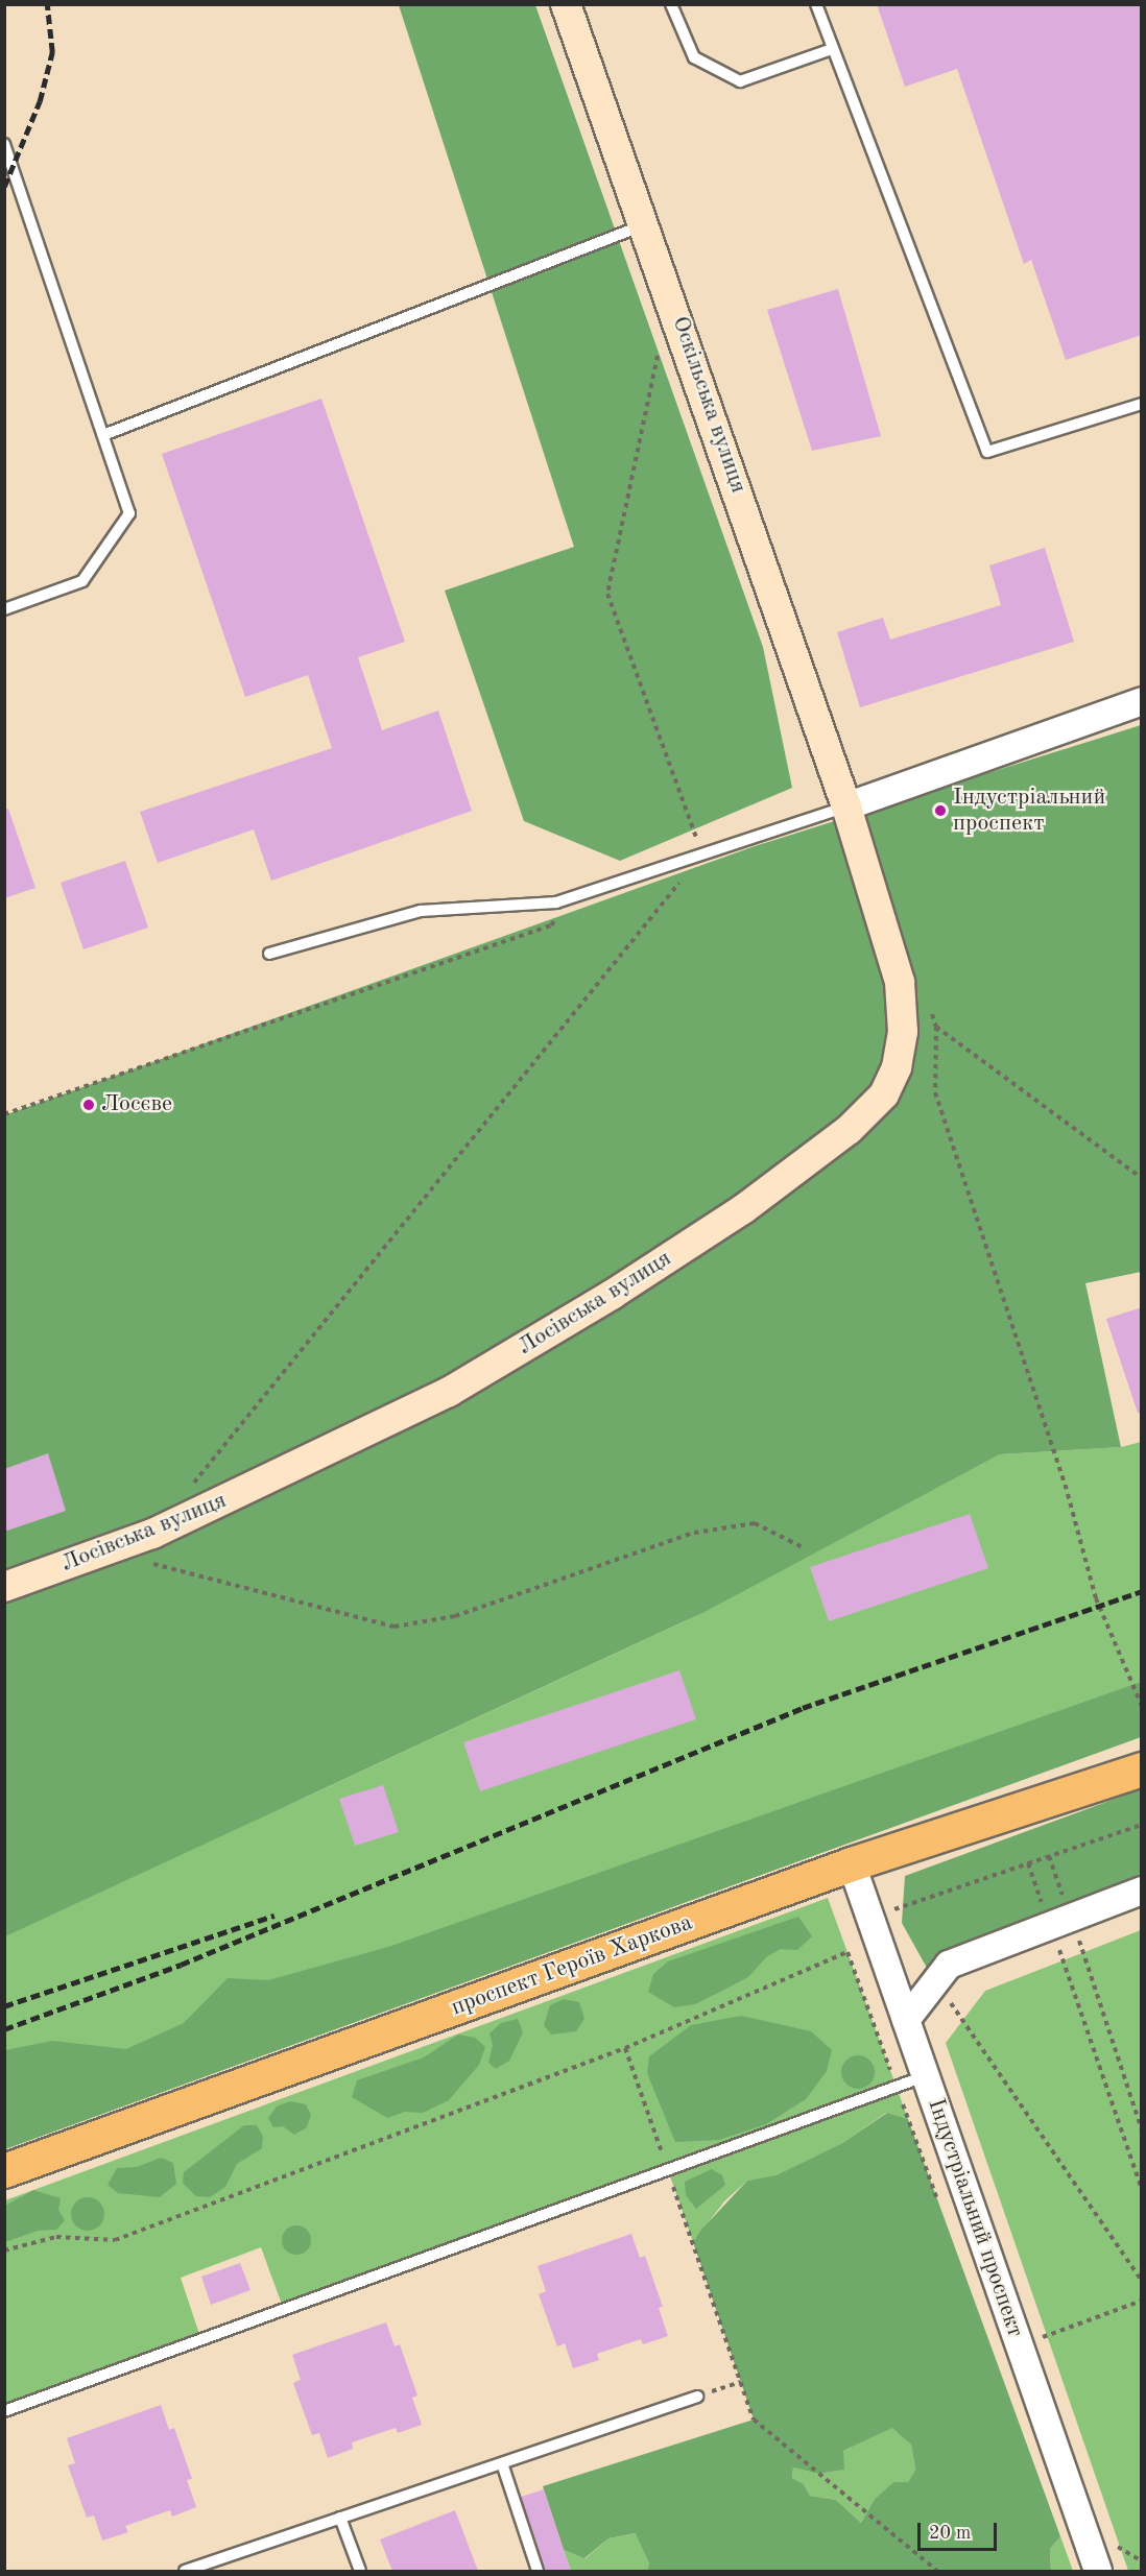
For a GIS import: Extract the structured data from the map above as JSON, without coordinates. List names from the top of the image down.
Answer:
{
  "streets": {
    "main road": ["Оскільська вулиця", "Лосівська вулиця", "проспект Героїв Харкова"],
    "street": ["Індустріальний проспект"]
  },
  "crossings": [
    ["Оскільська вулиця", "Лосівська вулиця"],
    ["проспект Героїв Харкова", "Індустріальний проспект"]
  ],
  "places": ["Індустріальний проспект", "Лосєве"],
  "scale_bar": "20 m"
}
